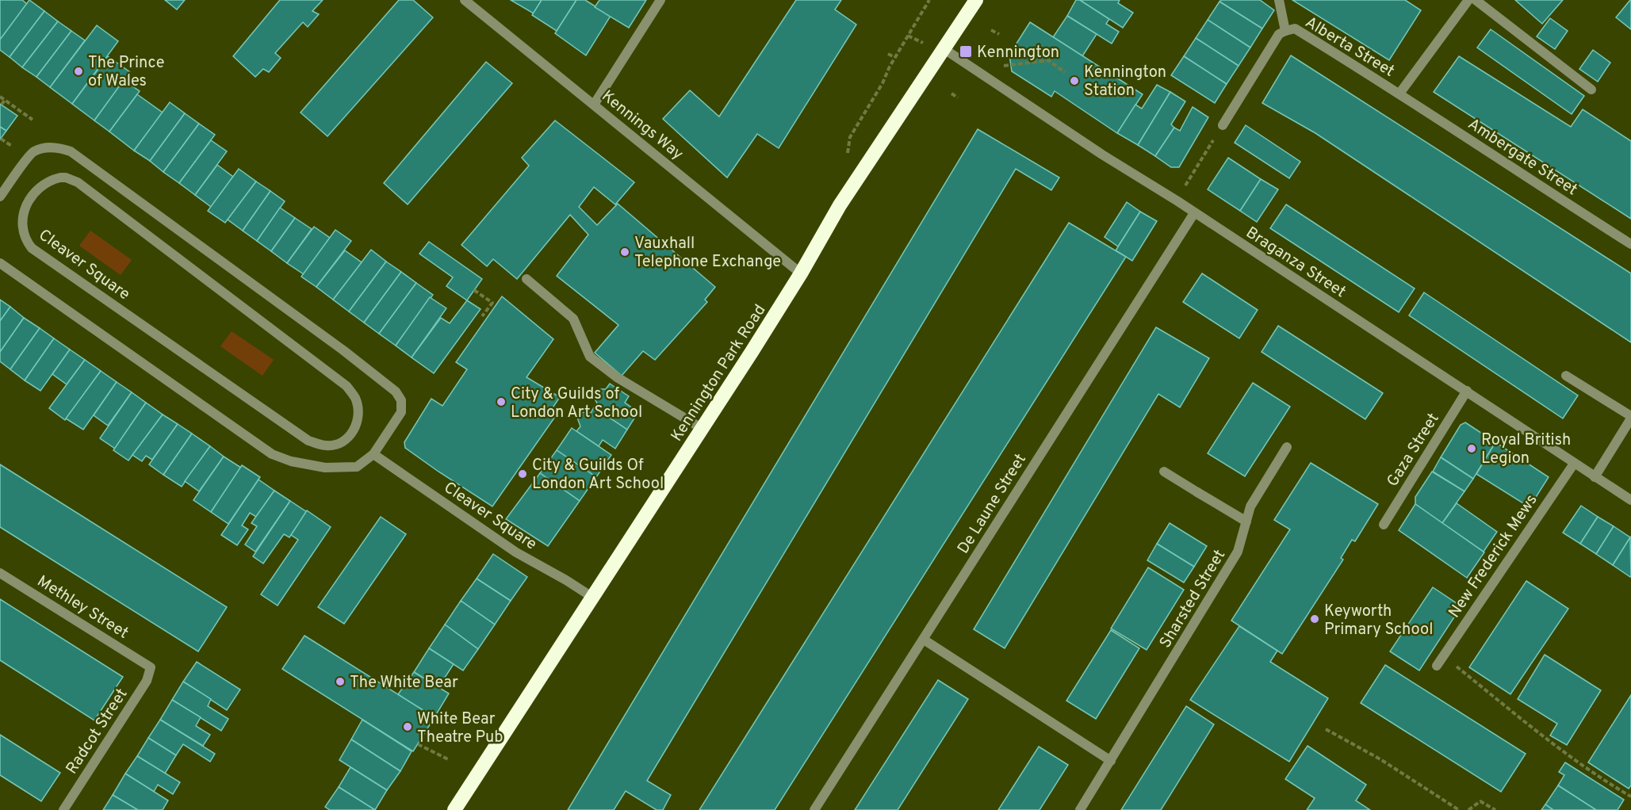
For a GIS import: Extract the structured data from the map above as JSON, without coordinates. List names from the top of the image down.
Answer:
{
  "streets": {
    "highway": ["Kennington Park Road"],
    "street": [
      "Alberta Street",
      "Kennings Way",
      "Ambergate Street",
      "Braganza Street",
      "Cleaver Square",
      "Gaza Street",
      "De Laune Street",
      "New Frederick Mews",
      "Sharsted Street",
      "Methley Street",
      "Radcot Street"
    ]
  },
  "crossings": [
    ["Alberta Street", "Ambergate Street"],
    ["Kennings Way", "Kennington Park Road"],
    ["Braganza Street", "Kennington Park Road"],
    ["Braganza Street", "Gaza Street"],
    ["Braganza Street", "De Laune Street"],
    ["Braganza Street", "New Frederick Mews"],
    ["Cleaver Square", "Kennington Park Road"],
    ["Methley Street", "Radcot Street"]
  ],
  "places": {
    "transit": ["Kennington"],
    "other": [
      "The Prince of Wales",
      "Kennington Station",
      "Vauxhall Telephone Exchange",
      "City & Guilds of London Art School",
      "Royal British Legion",
      "City & Guilds Of London Art School",
      "Keyworth Primary School",
      "The White Bear",
      "White Bear Theatre Pub"
    ]
  }
}
